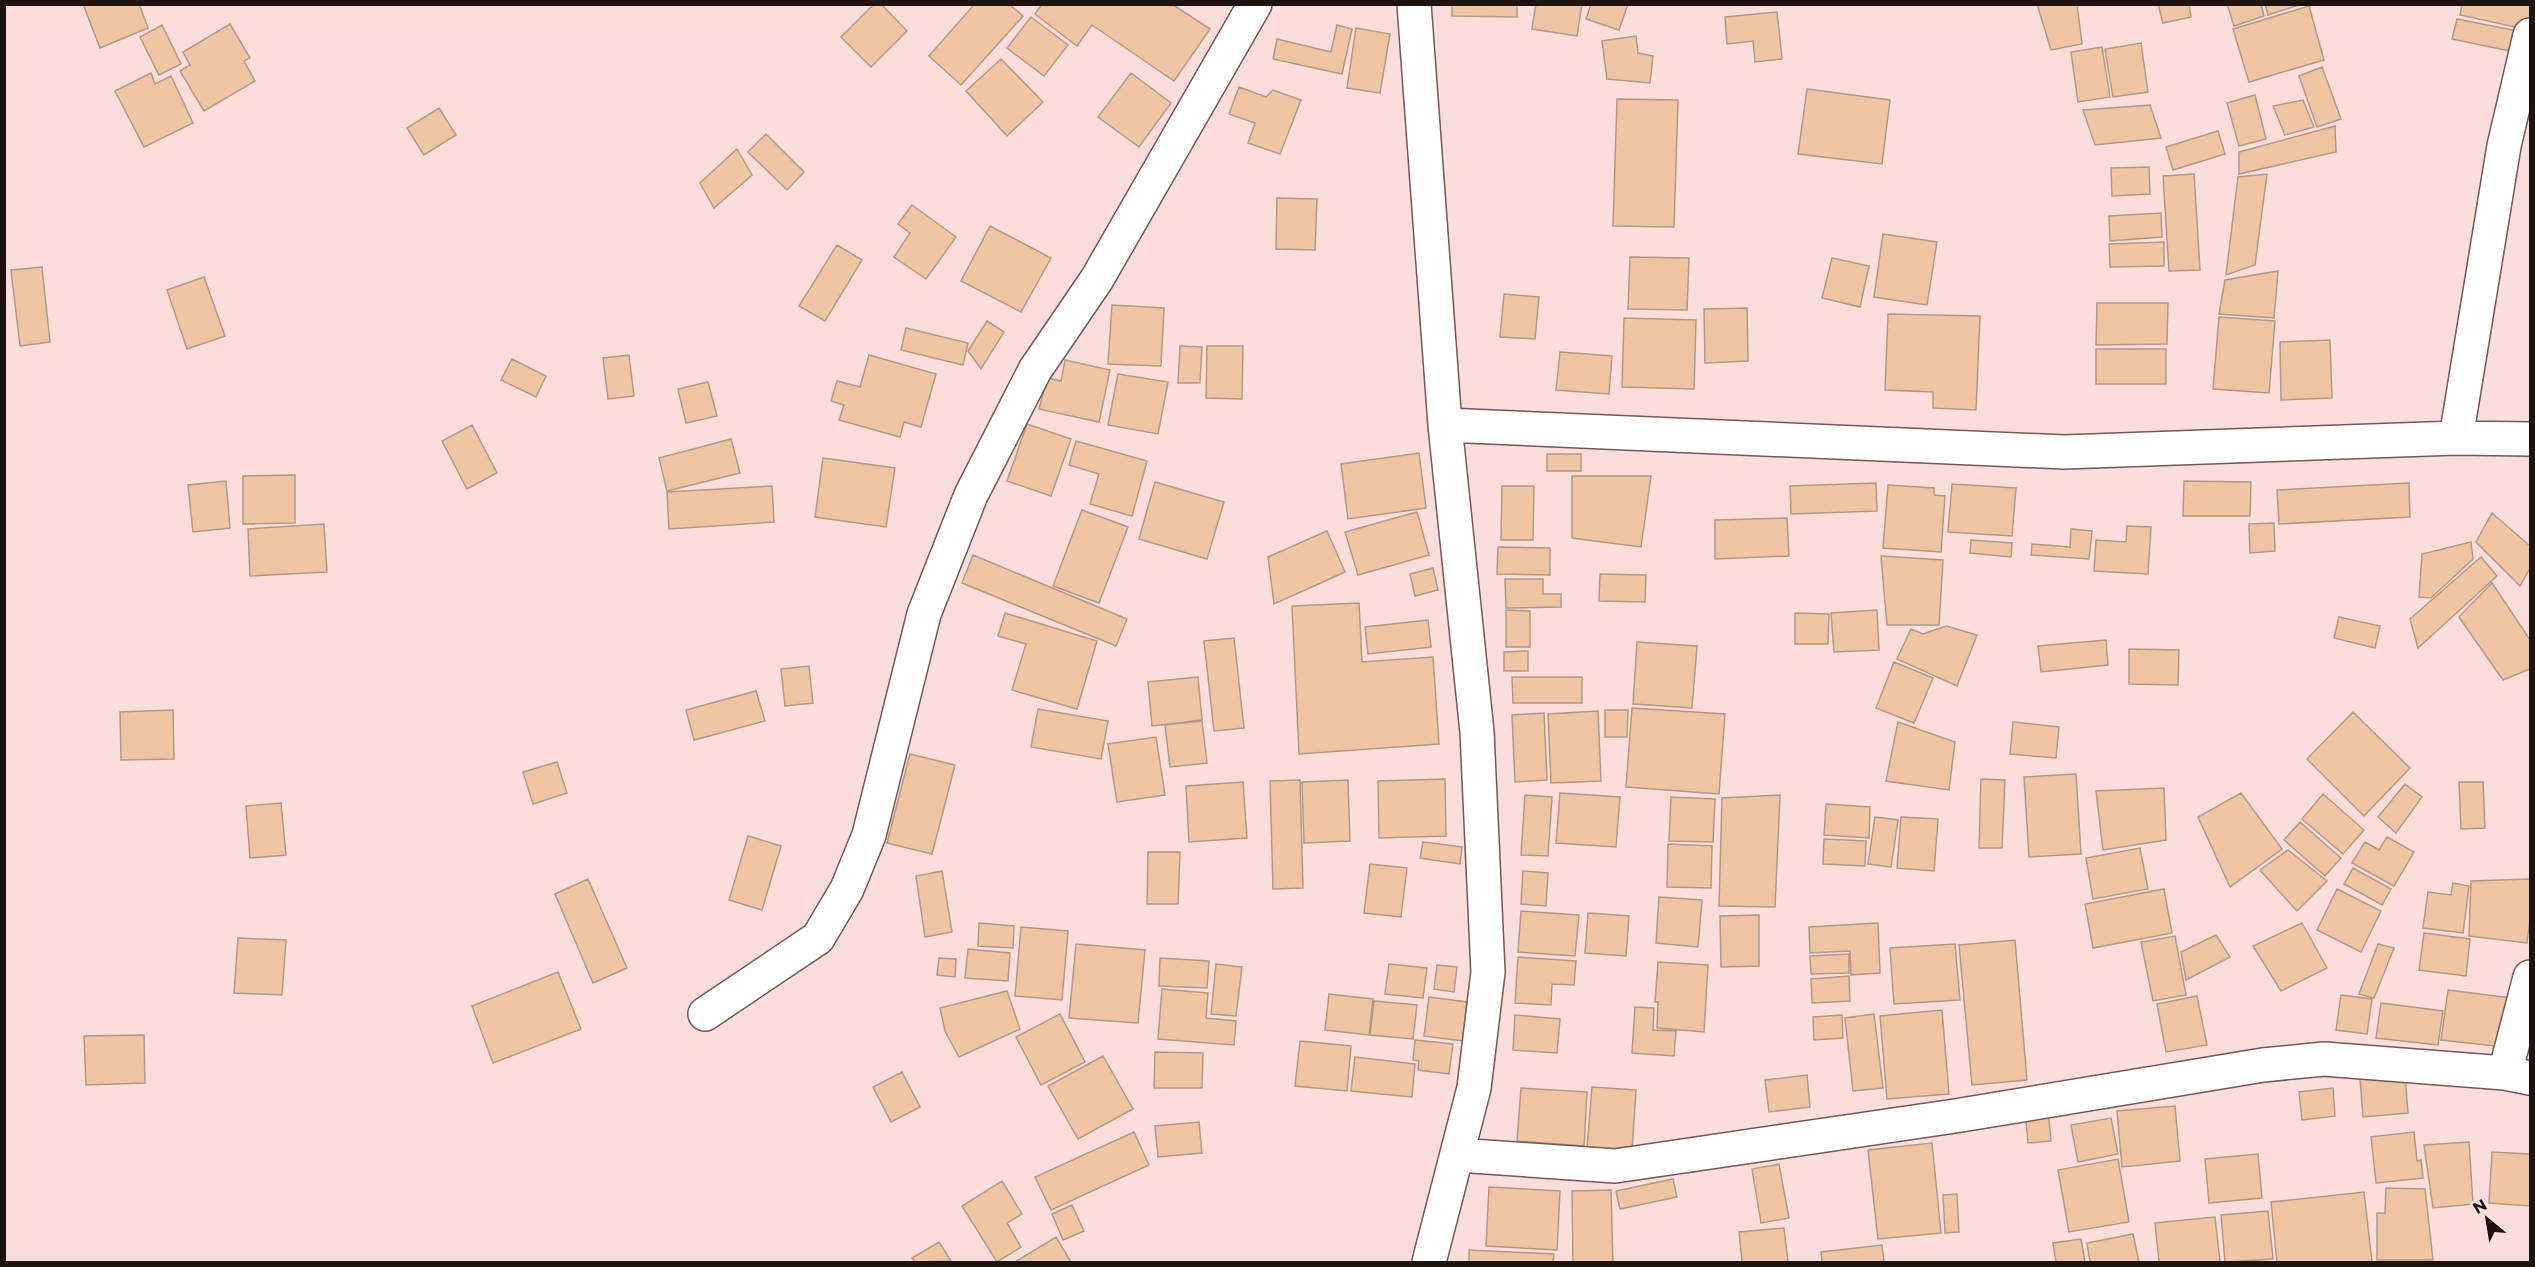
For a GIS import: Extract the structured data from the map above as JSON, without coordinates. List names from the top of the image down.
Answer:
{
  "north": "top left"
}
